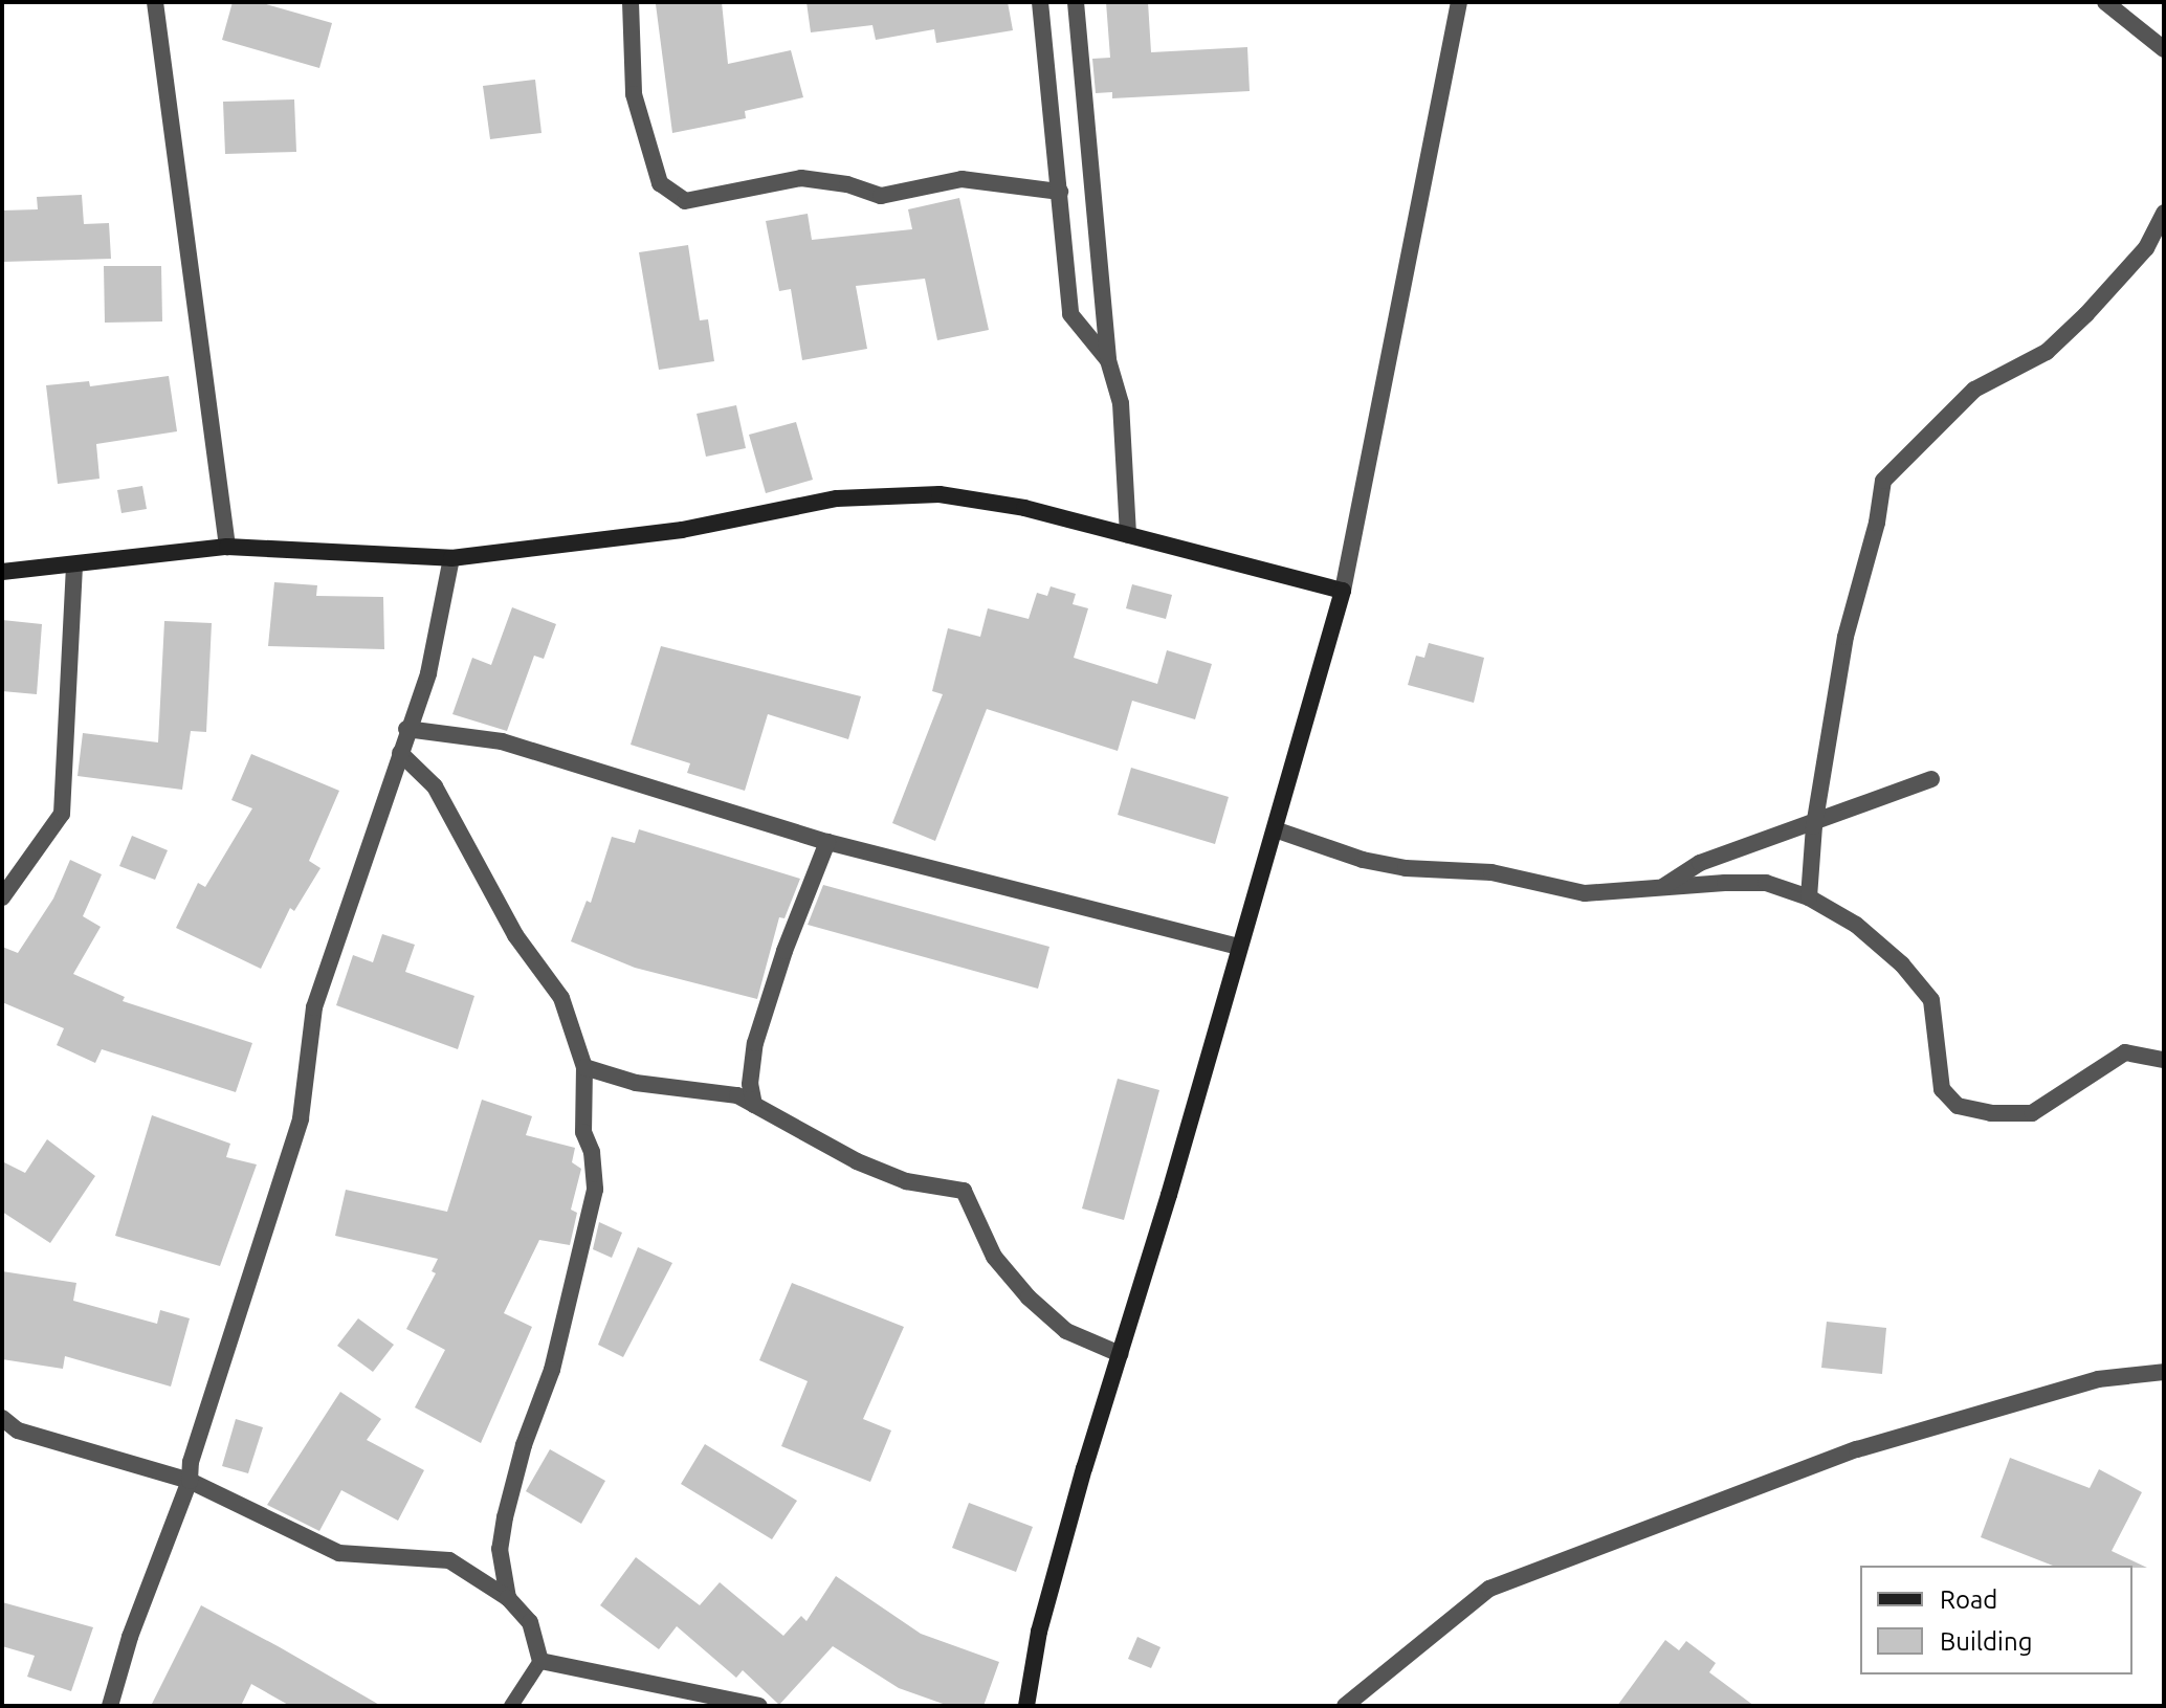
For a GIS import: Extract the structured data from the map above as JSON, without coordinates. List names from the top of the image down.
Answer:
{
  "legend": ["Road", "Building"]
}
